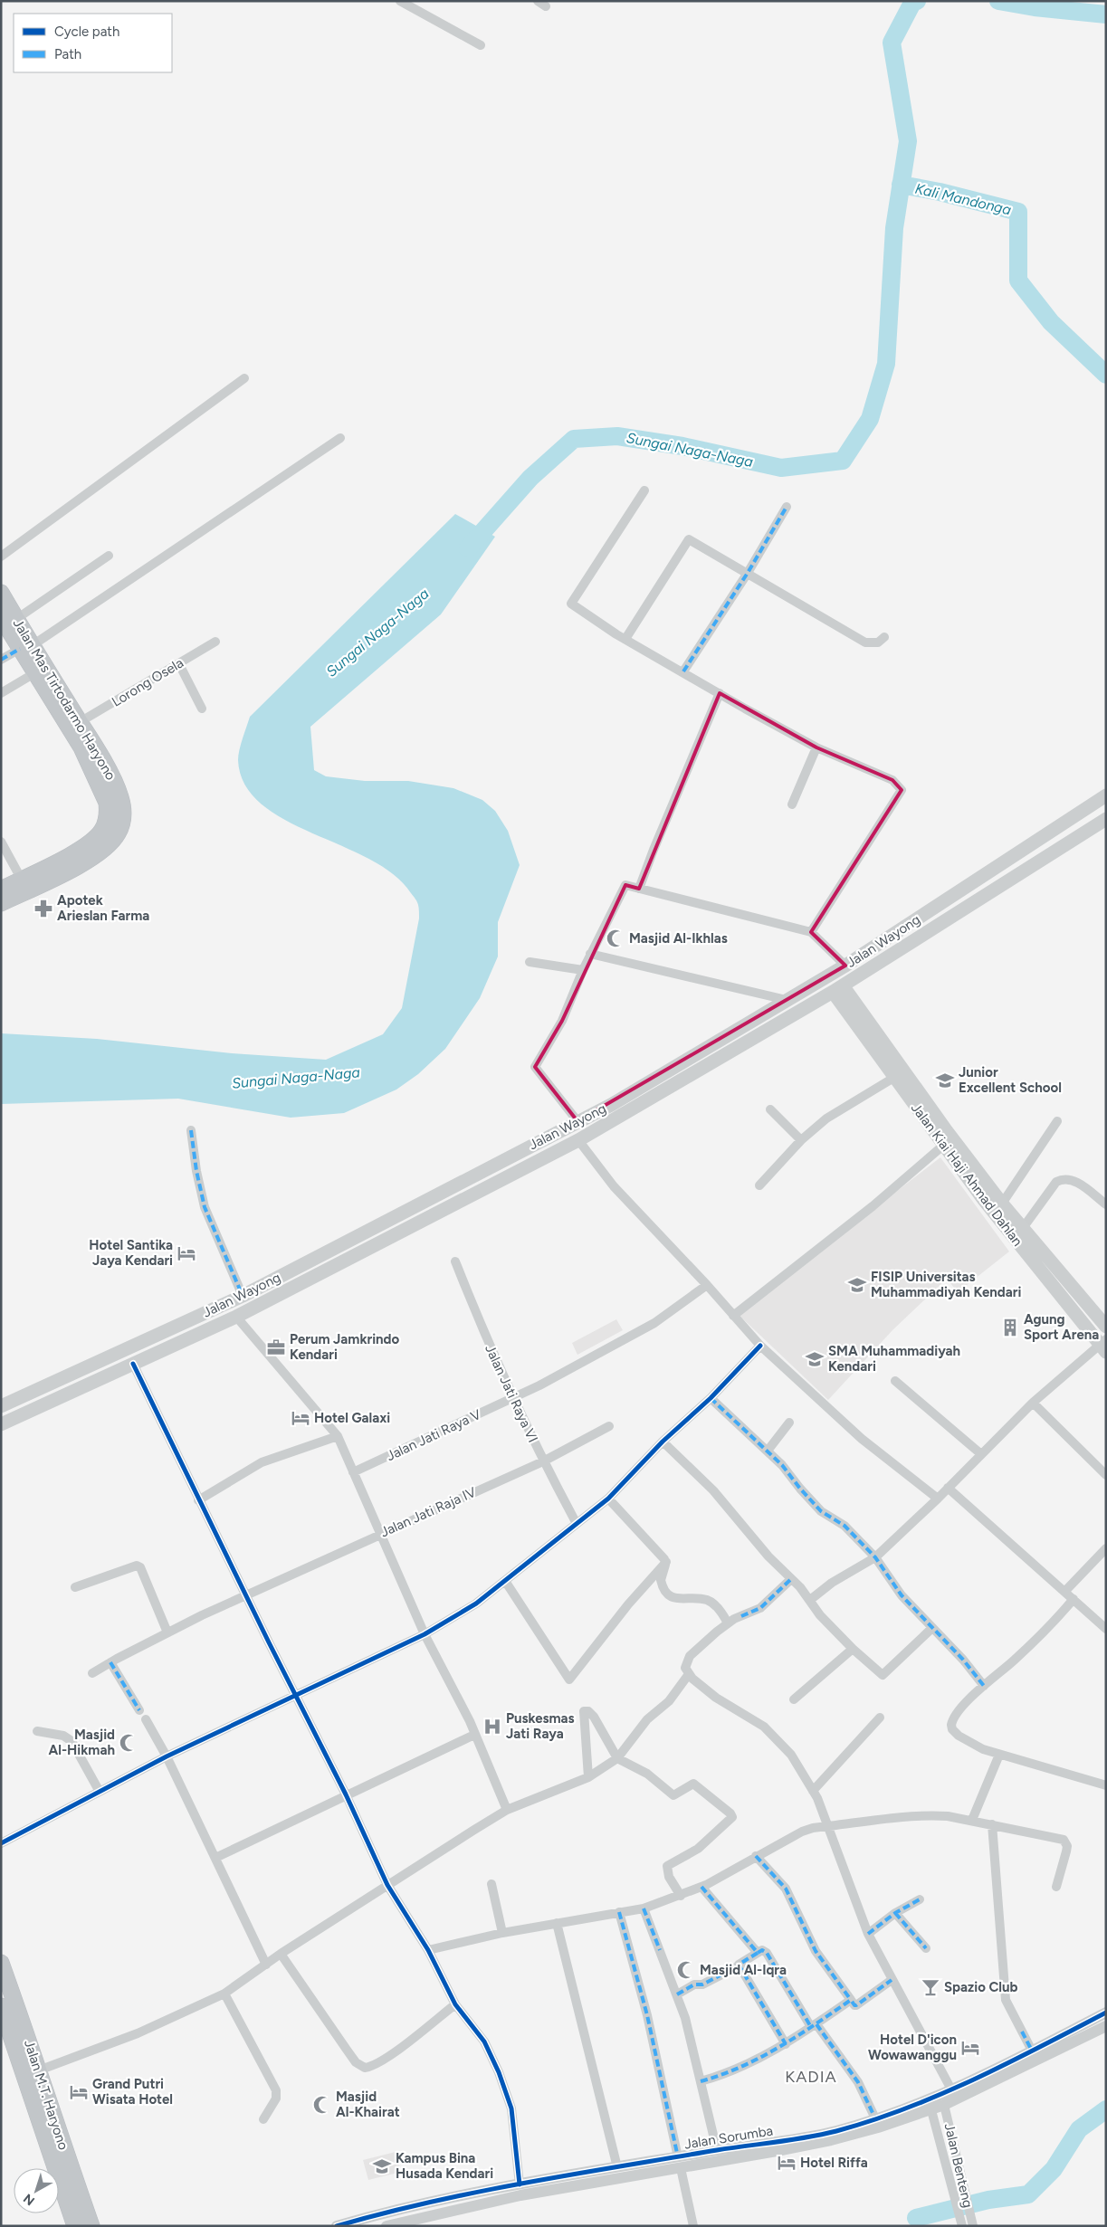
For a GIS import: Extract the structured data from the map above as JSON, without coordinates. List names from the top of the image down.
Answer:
{
  "streets": {
    "highway": ["Jalan Mas Tirtodarmo Haryono", "Jalan M.T. Haryono"],
    "main road": ["Jalan Wayong", "Jalan Kiai Haji Ahmad Dahlan"],
    "street": [
      "Lorong Osela",
      "Jalan Jati Raya VI",
      "Jalan Jati Raya V",
      "Jalan Jati Raja IV",
      "Jalan Sorumba",
      "Jalan Benteng"
    ]
  },
  "crossings": [
    ["Lorong Osela", "Jalan Mas Tirtodarmo Haryono"],
    ["Jalan Wayong", "Jalan Kiai Haji Ahmad Dahlan"],
    ["Jalan Jati Raya VI", "Jalan Jati Raya V"],
    ["Jalan Jati Raya VI", "Jalan Jati Raja IV"],
    ["Jalan Sorumba", "Jalan Benteng"]
  ],
  "districts": ["KADIA"],
  "water": ["Kali Mandonga", "Sungai Naga-Naga"],
  "places": {
    "pharmacy": ["Apotek Arieslan Farma"],
    "mosque": [
      "Masjid Al-Ikhlas",
      "Masjid Al-Hikmah",
      "Masjid Al-Iqra",
      "Masjid Al-Khairat"
    ],
    "school or university": [
      "Junior Excellent School",
      "FISIP Universitas Muhammadiyah Kendari",
      "SMA Muhammadiyah Kendari",
      "Kampus Bina Husada Kendari"
    ],
    "hotel": [
      "Hotel Santika Jaya Kendari",
      "Hotel Galaxi",
      "Hotel D'icon Wowawanggu",
      "Grand Putri Wisata Hotel",
      "Hotel Riffa"
    ],
    "building": ["Agung Sport Arena"],
    "office": ["Perum Jamkrindo Kendari"],
    "hospital": ["Puskesmas Jati Raya"],
    "bar": ["Spazio Club"]
  },
  "legend": ["Cycle path", "Path"],
  "north": "bottom left"
}
